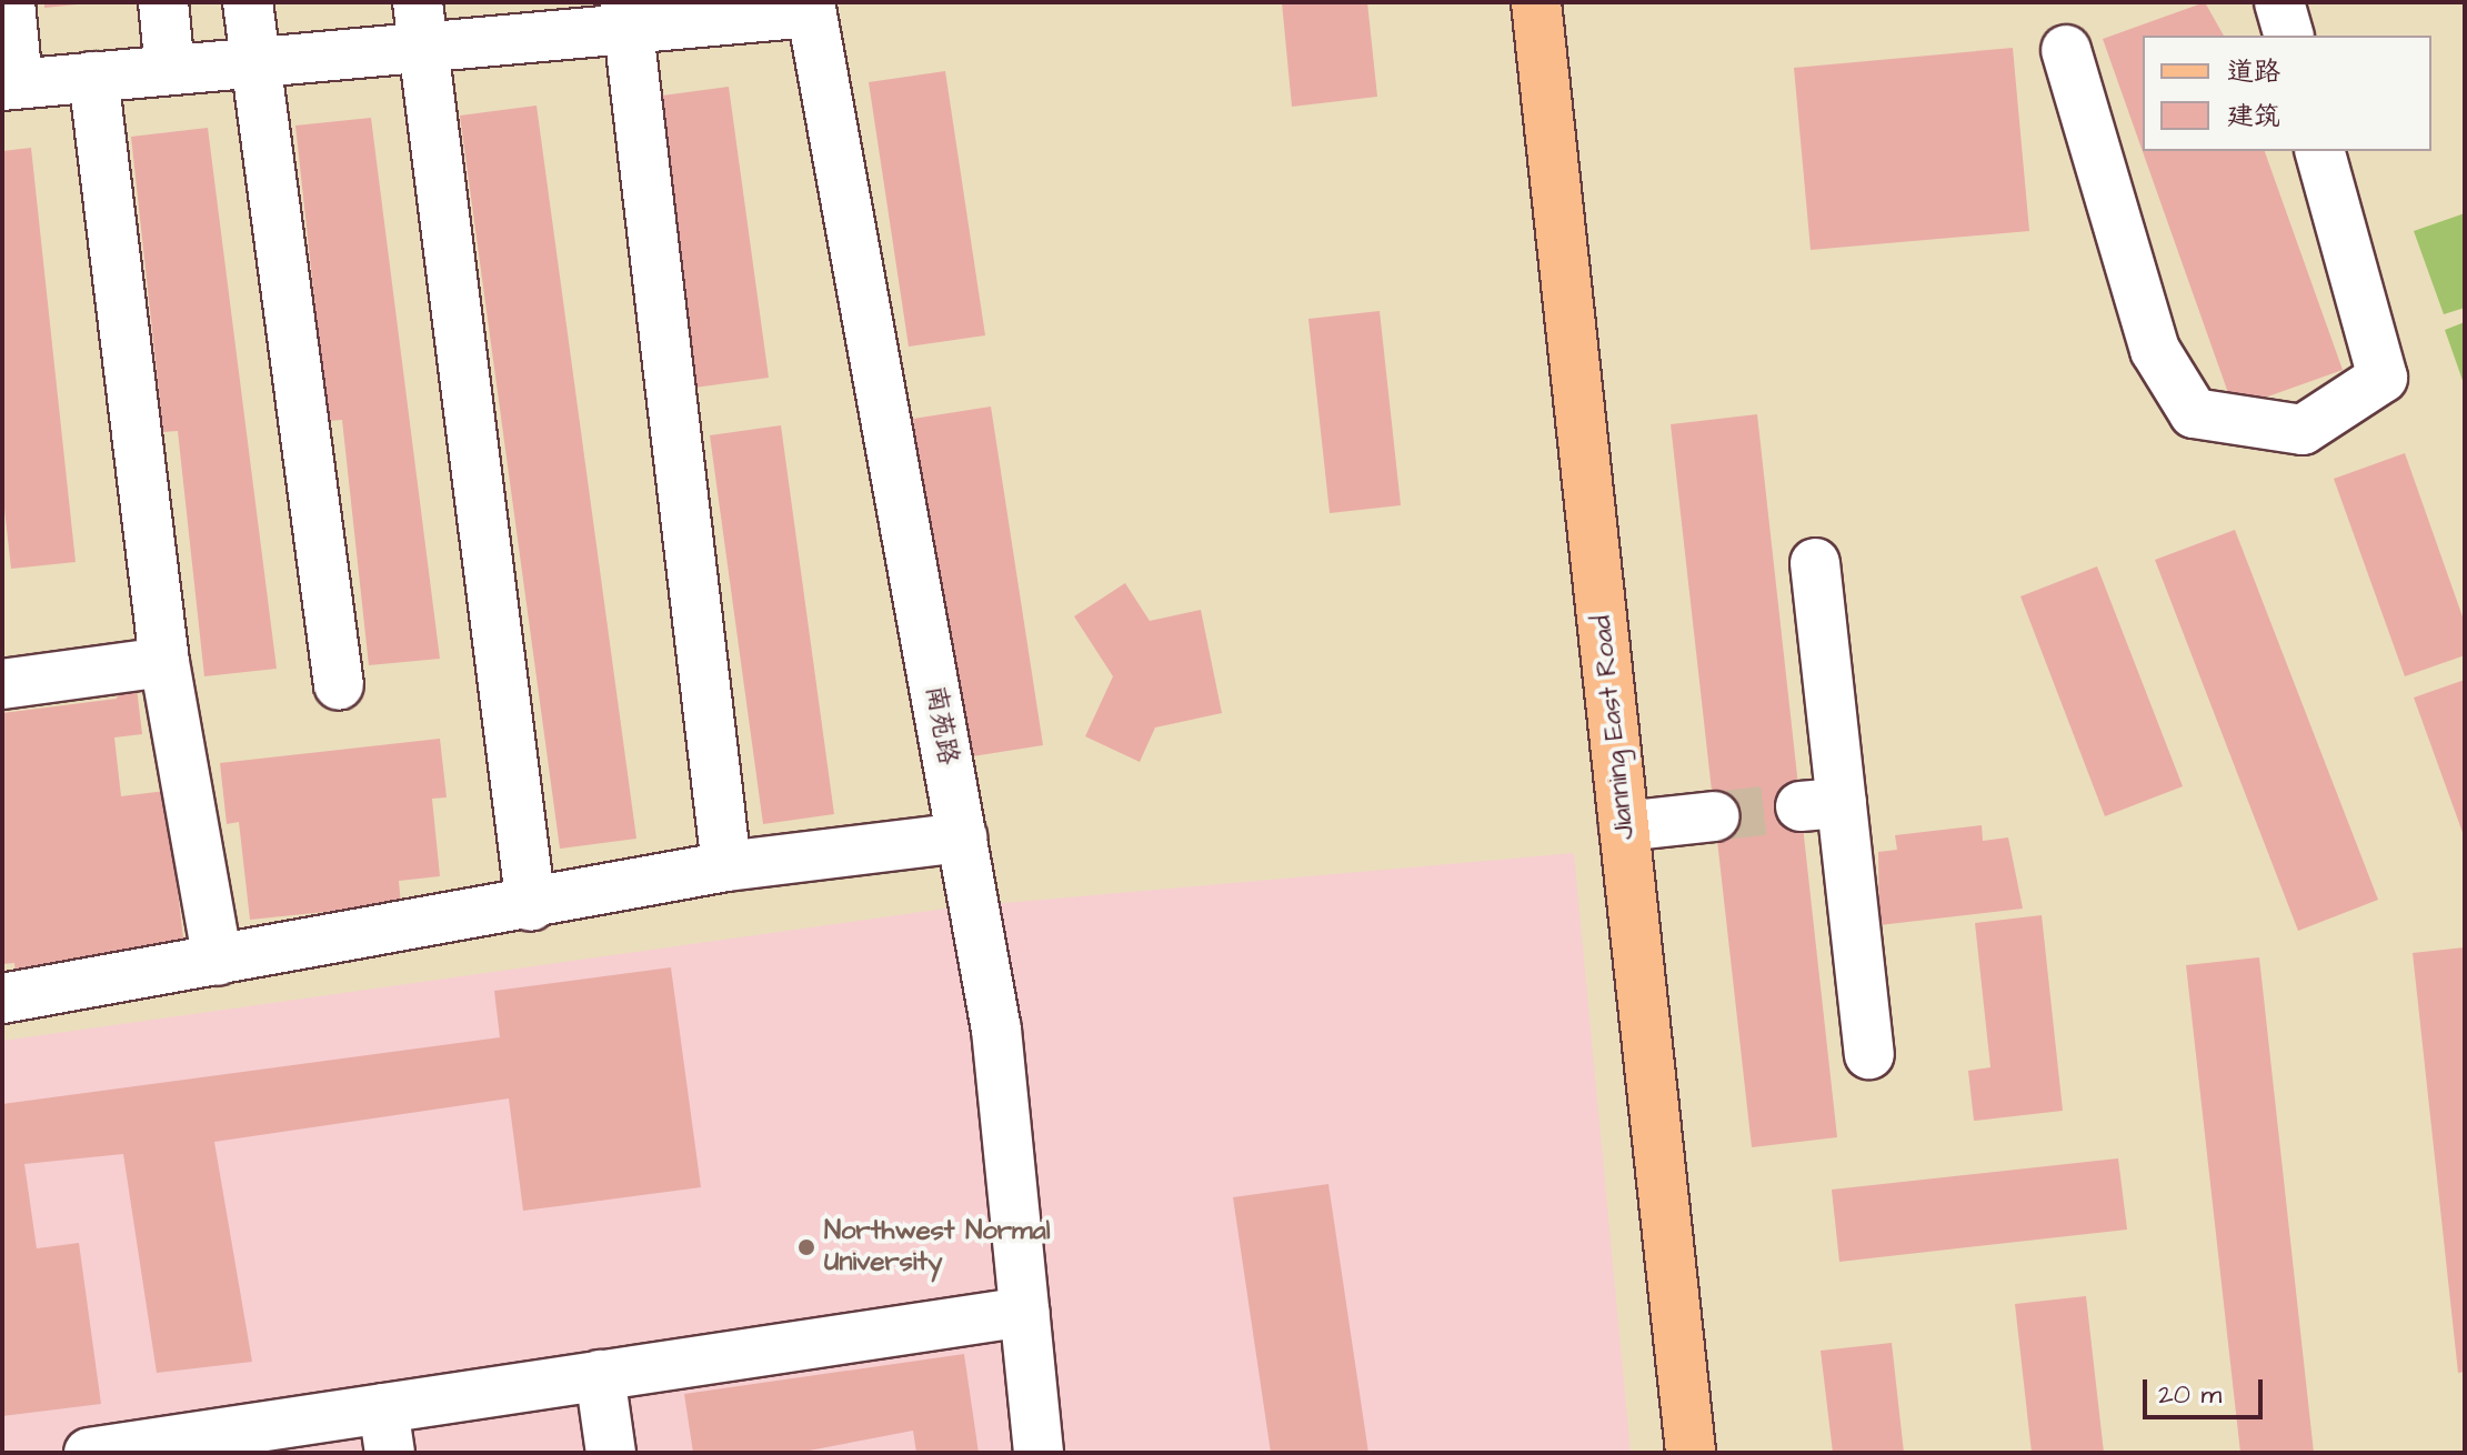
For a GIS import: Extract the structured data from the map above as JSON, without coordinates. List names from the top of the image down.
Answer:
{
  "streets": {
    "main road": ["Jianning East Road"],
    "street": ["南苑路"]
  },
  "places": ["Northwest Normal University"],
  "legend": ["道路", "建筑"],
  "scale_bar": "20 m"
}
